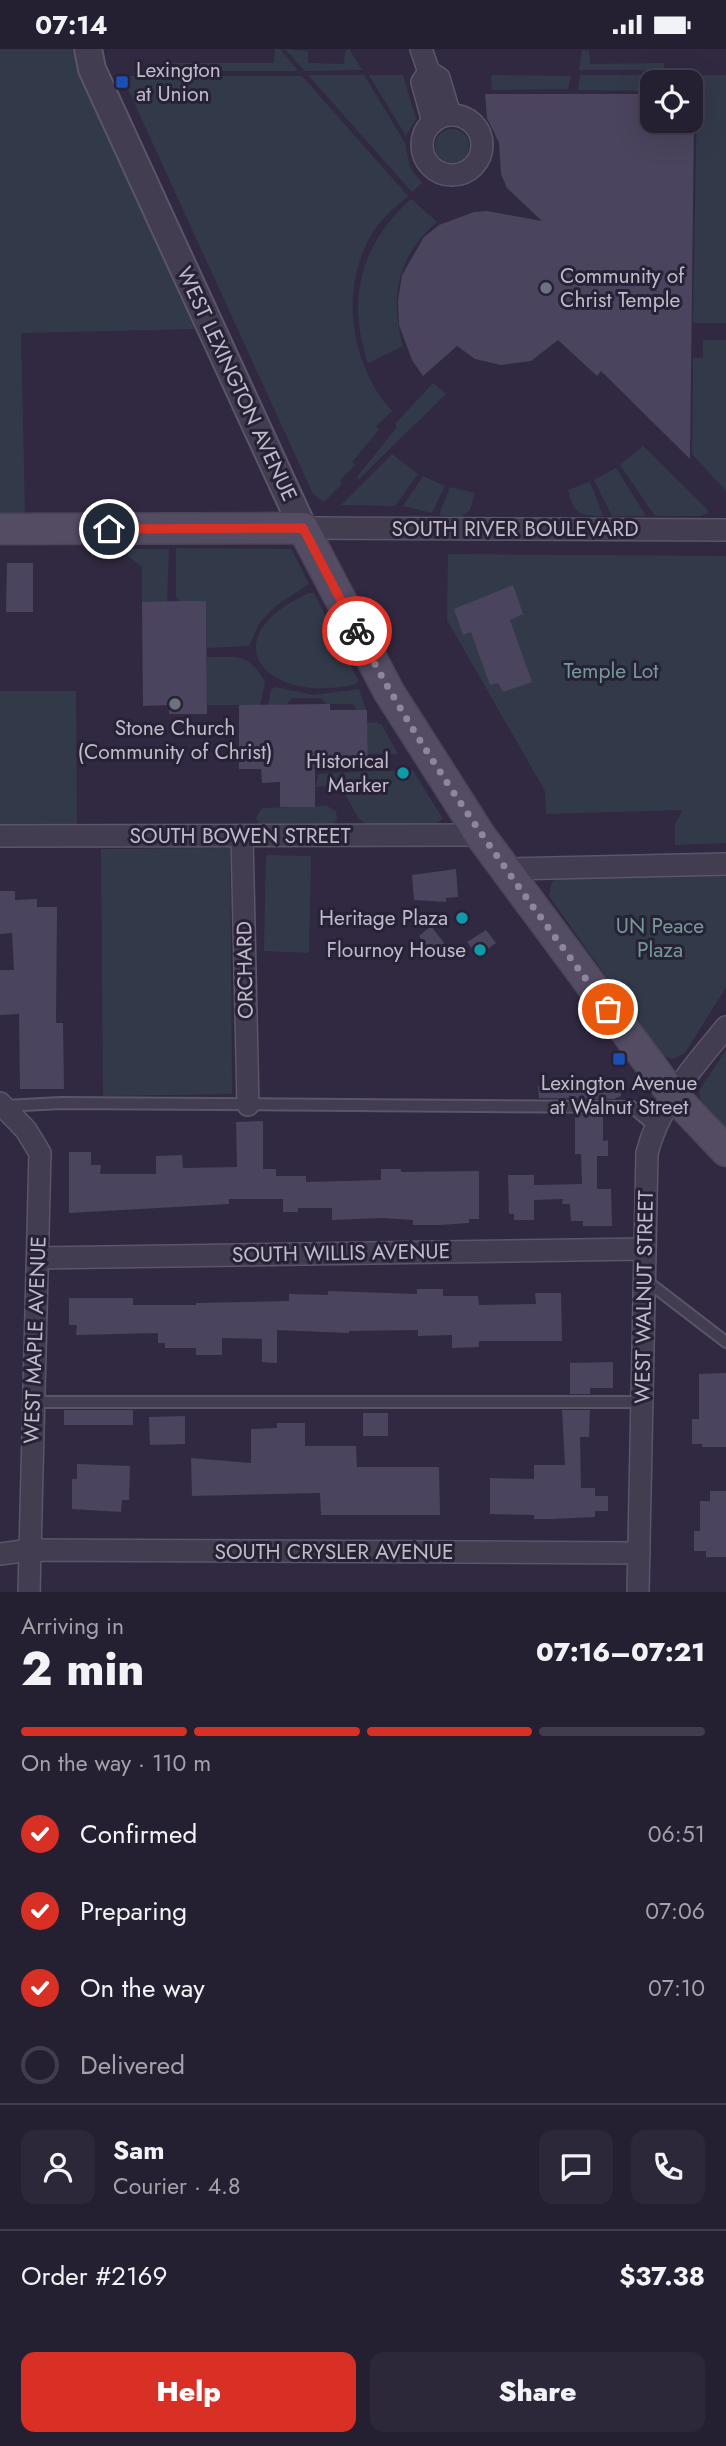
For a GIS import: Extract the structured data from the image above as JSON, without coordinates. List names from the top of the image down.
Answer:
{
  "streets": {
    "main road": ["WEST LEXINGTON AVENUE"],
    "street": [
      "SOUTH RIVER BOULEVARD",
      "SOUTH BOWEN STREET",
      "ORCHARD",
      "SOUTH WILLIS AVENUE",
      "WEST WALNUT STREET",
      "WEST MAPLE AVENUE",
      "SOUTH CRYSLER AVENUE"
    ]
  },
  "crossings": [
    ["WEST LEXINGTON AVENUE", "SOUTH RIVER BOULEVARD"],
    ["WEST LEXINGTON AVENUE", "SOUTH BOWEN STREET"],
    ["WEST LEXINGTON AVENUE", "WEST WALNUT STREET"],
    ["SOUTH BOWEN STREET", "ORCHARD"],
    ["SOUTH WILLIS AVENUE", "WEST WALNUT STREET"],
    ["SOUTH WILLIS AVENUE", "WEST MAPLE AVENUE"],
    ["WEST WALNUT STREET", "SOUTH CRYSLER AVENUE"],
    ["WEST MAPLE AVENUE", "SOUTH CRYSLER AVENUE"]
  ],
  "parks": ["Temple Lot", "UN Peace Plaza"],
  "places": {
    "transit": ["Lexington at Union", "Lexington Avenue at Walnut Street"],
    "other": [
      "Community of Christ Temple",
      "Stone Church (Community of Christ)",
      "Historical Marker",
      "Heritage Plaza",
      "Flournoy House"
    ]
  },
  "page": {
    "status": "07:14",
    "heading": ["2 min", "Arriving in", "07:16–07:21"],
    "panel": [
      "Sam",
      "Courier · 4.8",
      "Order #2169",
      "$37.38"
    ],
    "bar": "On the way · 110 m",
    "list": [
      ["Confirmed", "06:51"],
      ["Preparing", "07:06"],
      ["On the way", "07:10"],
      "Delivered"
    ],
    "buttons": ["Help", "Share"]
  }
}
